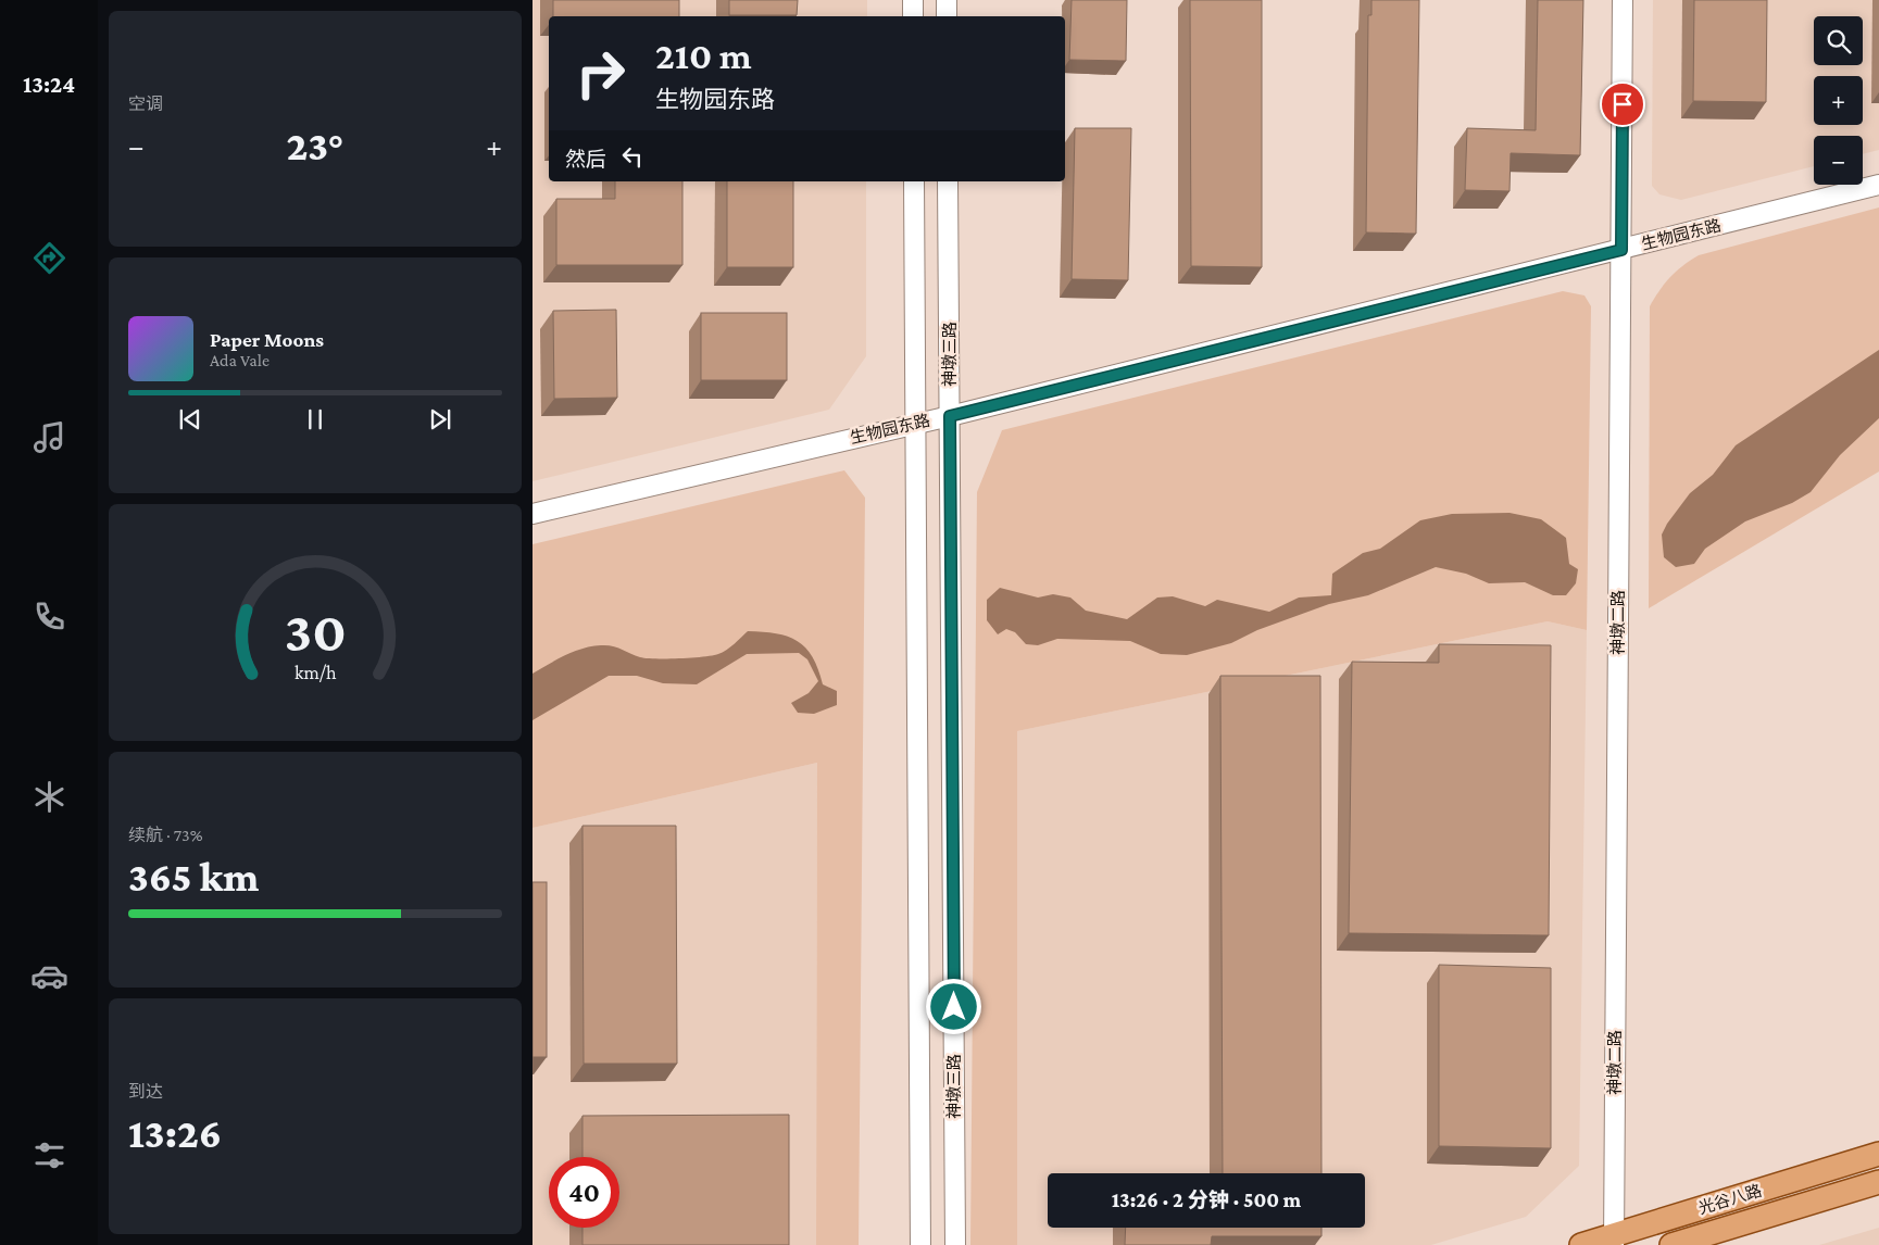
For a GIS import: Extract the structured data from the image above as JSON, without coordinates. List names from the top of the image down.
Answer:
{
  "streets": {
    "main road": ["光谷八路"],
    "street": ["生物园东路", "神墩三路", "神墩二路"]
  },
  "crossings": [
    ["生物园东路", "神墩三路"],
    ["生物园东路", "神墩二路"],
    ["神墩二路", "光谷八路"]
  ],
  "page": {
    "tabs": "13:24",
    "tile": [
      "空调",
      ["续航 · 73%", "365 km"],
      ["到达", "13:26"]
    ],
    "map_buttons": ["+", "−"],
    "turn": ["210 m", "生物园东路"],
    "heat": ["−", "23°", "+"],
    "then": "然后",
    "song": ["Paper Moons", "Ada Vale"],
    "limit": "40",
    "trip": "13:26 · 2 分钟 · 500 m",
    "gauge": ["30", "km/h"]
  }
}
